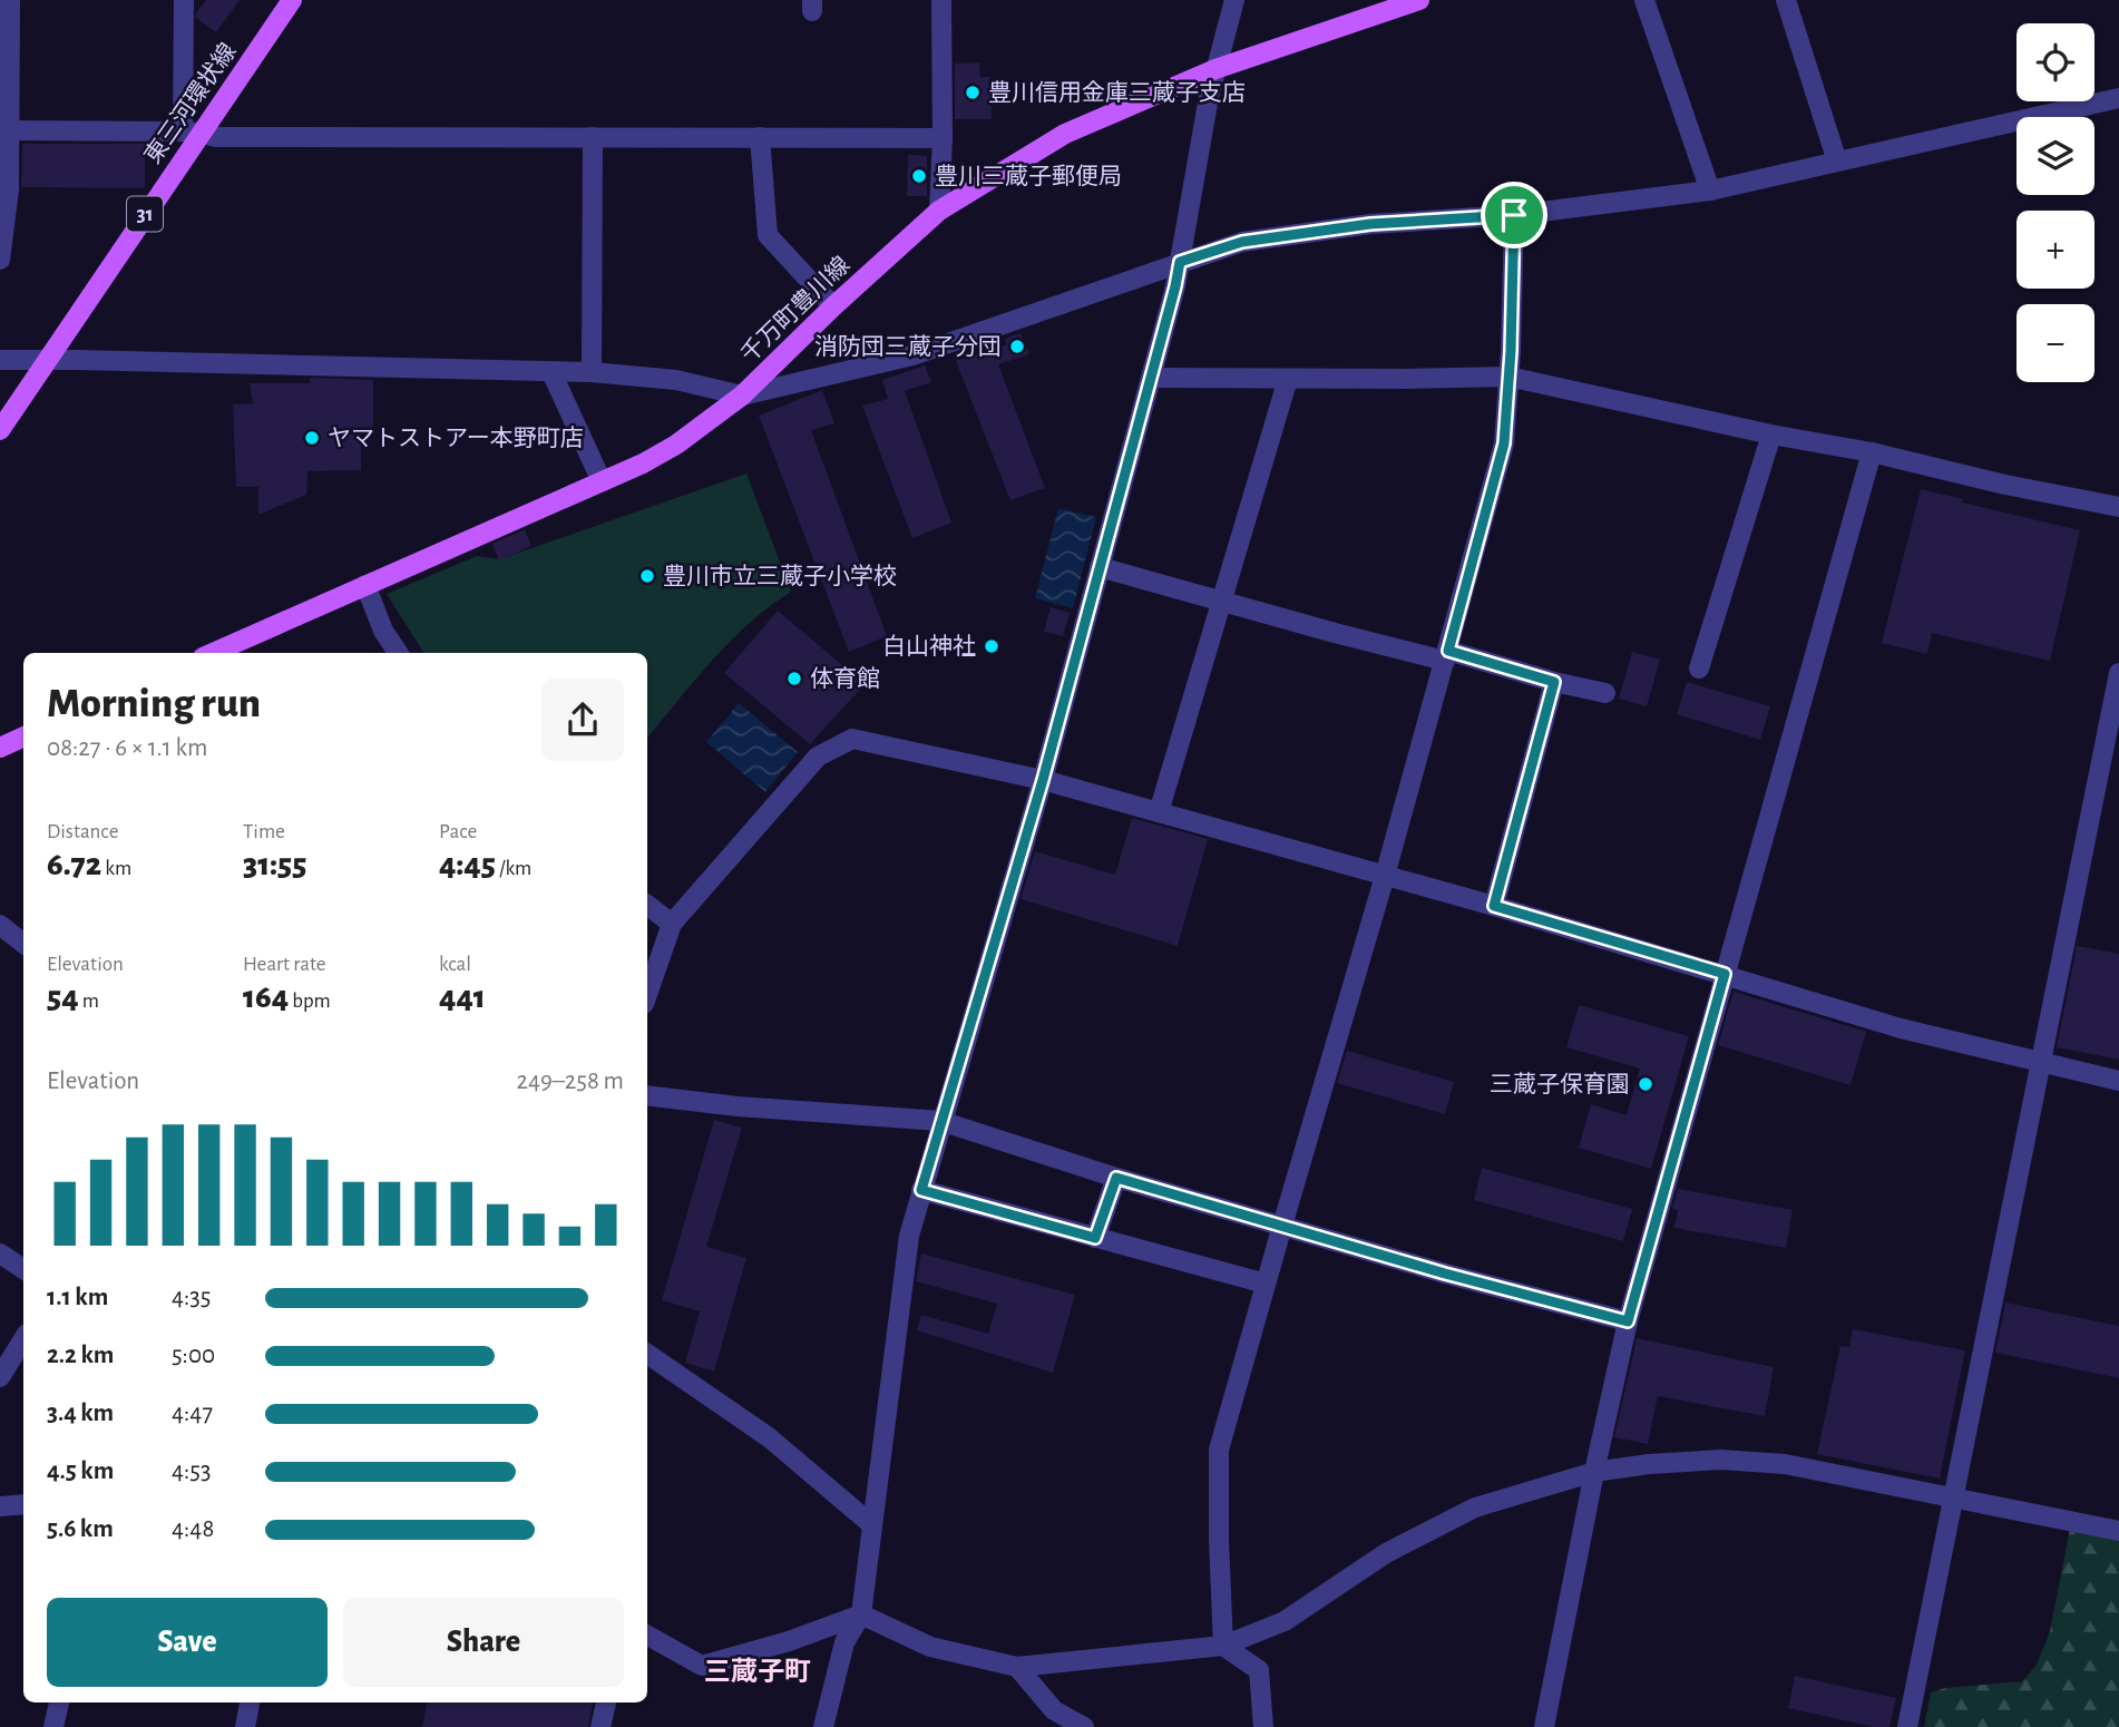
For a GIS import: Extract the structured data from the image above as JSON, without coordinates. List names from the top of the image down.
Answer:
{
  "streets": {
    "main road": ["東三河環状線", "31", "千万町豊川線"]
  },
  "districts": ["三蔵子町"],
  "places": [
    "豊川信用金庫三蔵子支店",
    "豊川三蔵子郵便局",
    "消防団三蔵子分団",
    "ヤマトストアー本野町店",
    "豊川市立三蔵子小学校",
    "白山神社",
    "体育館",
    "三蔵子保育園"
  ],
  "page": {
    "map_buttons": ["+", "−"],
    "heading": ["Morning run", "08:27 · 6 × 1.1 km"],
    "stats": [
      ["Distance", "6.72 km"],
      ["Time", "31:55"],
      ["Pace", "4:45 /km"],
      ["Elevation", "54 m"],
      ["Heart rate", "164 bpm"],
      ["kcal", "441"]
    ],
    "chart": ["Elevation", "249–258 m"],
    "list": [
      {
        "name": "1.1 km",
        "note": "4:35"
      },
      {
        "name": "2.2 km",
        "note": "5:00"
      },
      {
        "name": "3.4 km",
        "note": "4:47"
      },
      {
        "name": "4.5 km",
        "note": "4:53"
      },
      {
        "name": "5.6 km",
        "note": "4:48"
      }
    ],
    "buttons": ["Save", "Share"]
  }
}
